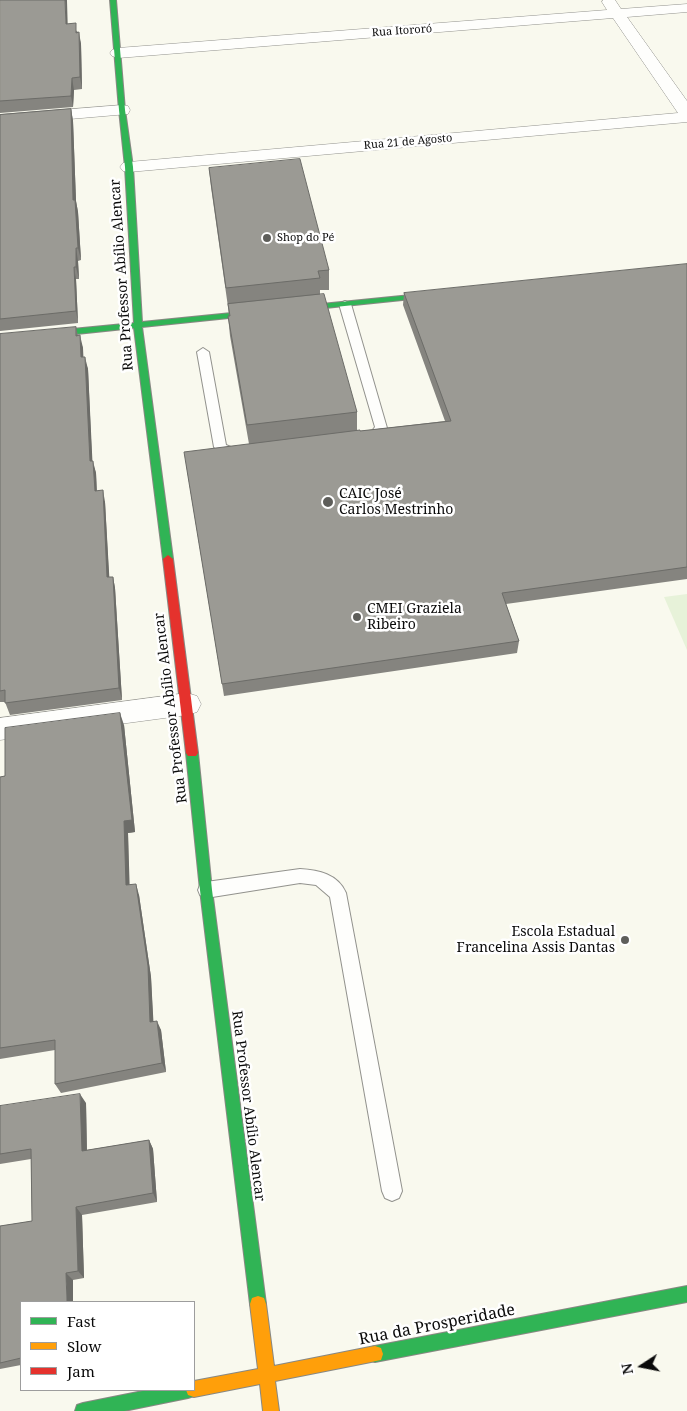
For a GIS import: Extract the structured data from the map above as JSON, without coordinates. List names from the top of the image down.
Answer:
{
  "streets": {
    "street": [
      "Rua Itororó",
      "Rua 21 de Agosto",
      "Rua Professor Abílio Alencar",
      "Rua da Prosperidade"
    ]
  },
  "crossings": [
    ["Rua Itororó", "Rua Professor Abílio Alencar"],
    ["Rua 21 de Agosto", "Rua Professor Abílio Alencar"],
    ["Rua Professor Abílio Alencar", "Rua da Prosperidade"]
  ],
  "places": [
    "Shop do Pé",
    "CAIC José Carlos Mestrinho",
    "CMEI Graziela Ribeiro",
    "Escola Estadual Francelina Assis Dantas"
  ],
  "legend": ["Fast", "Slow", "Jam"],
  "north": "left"
}
